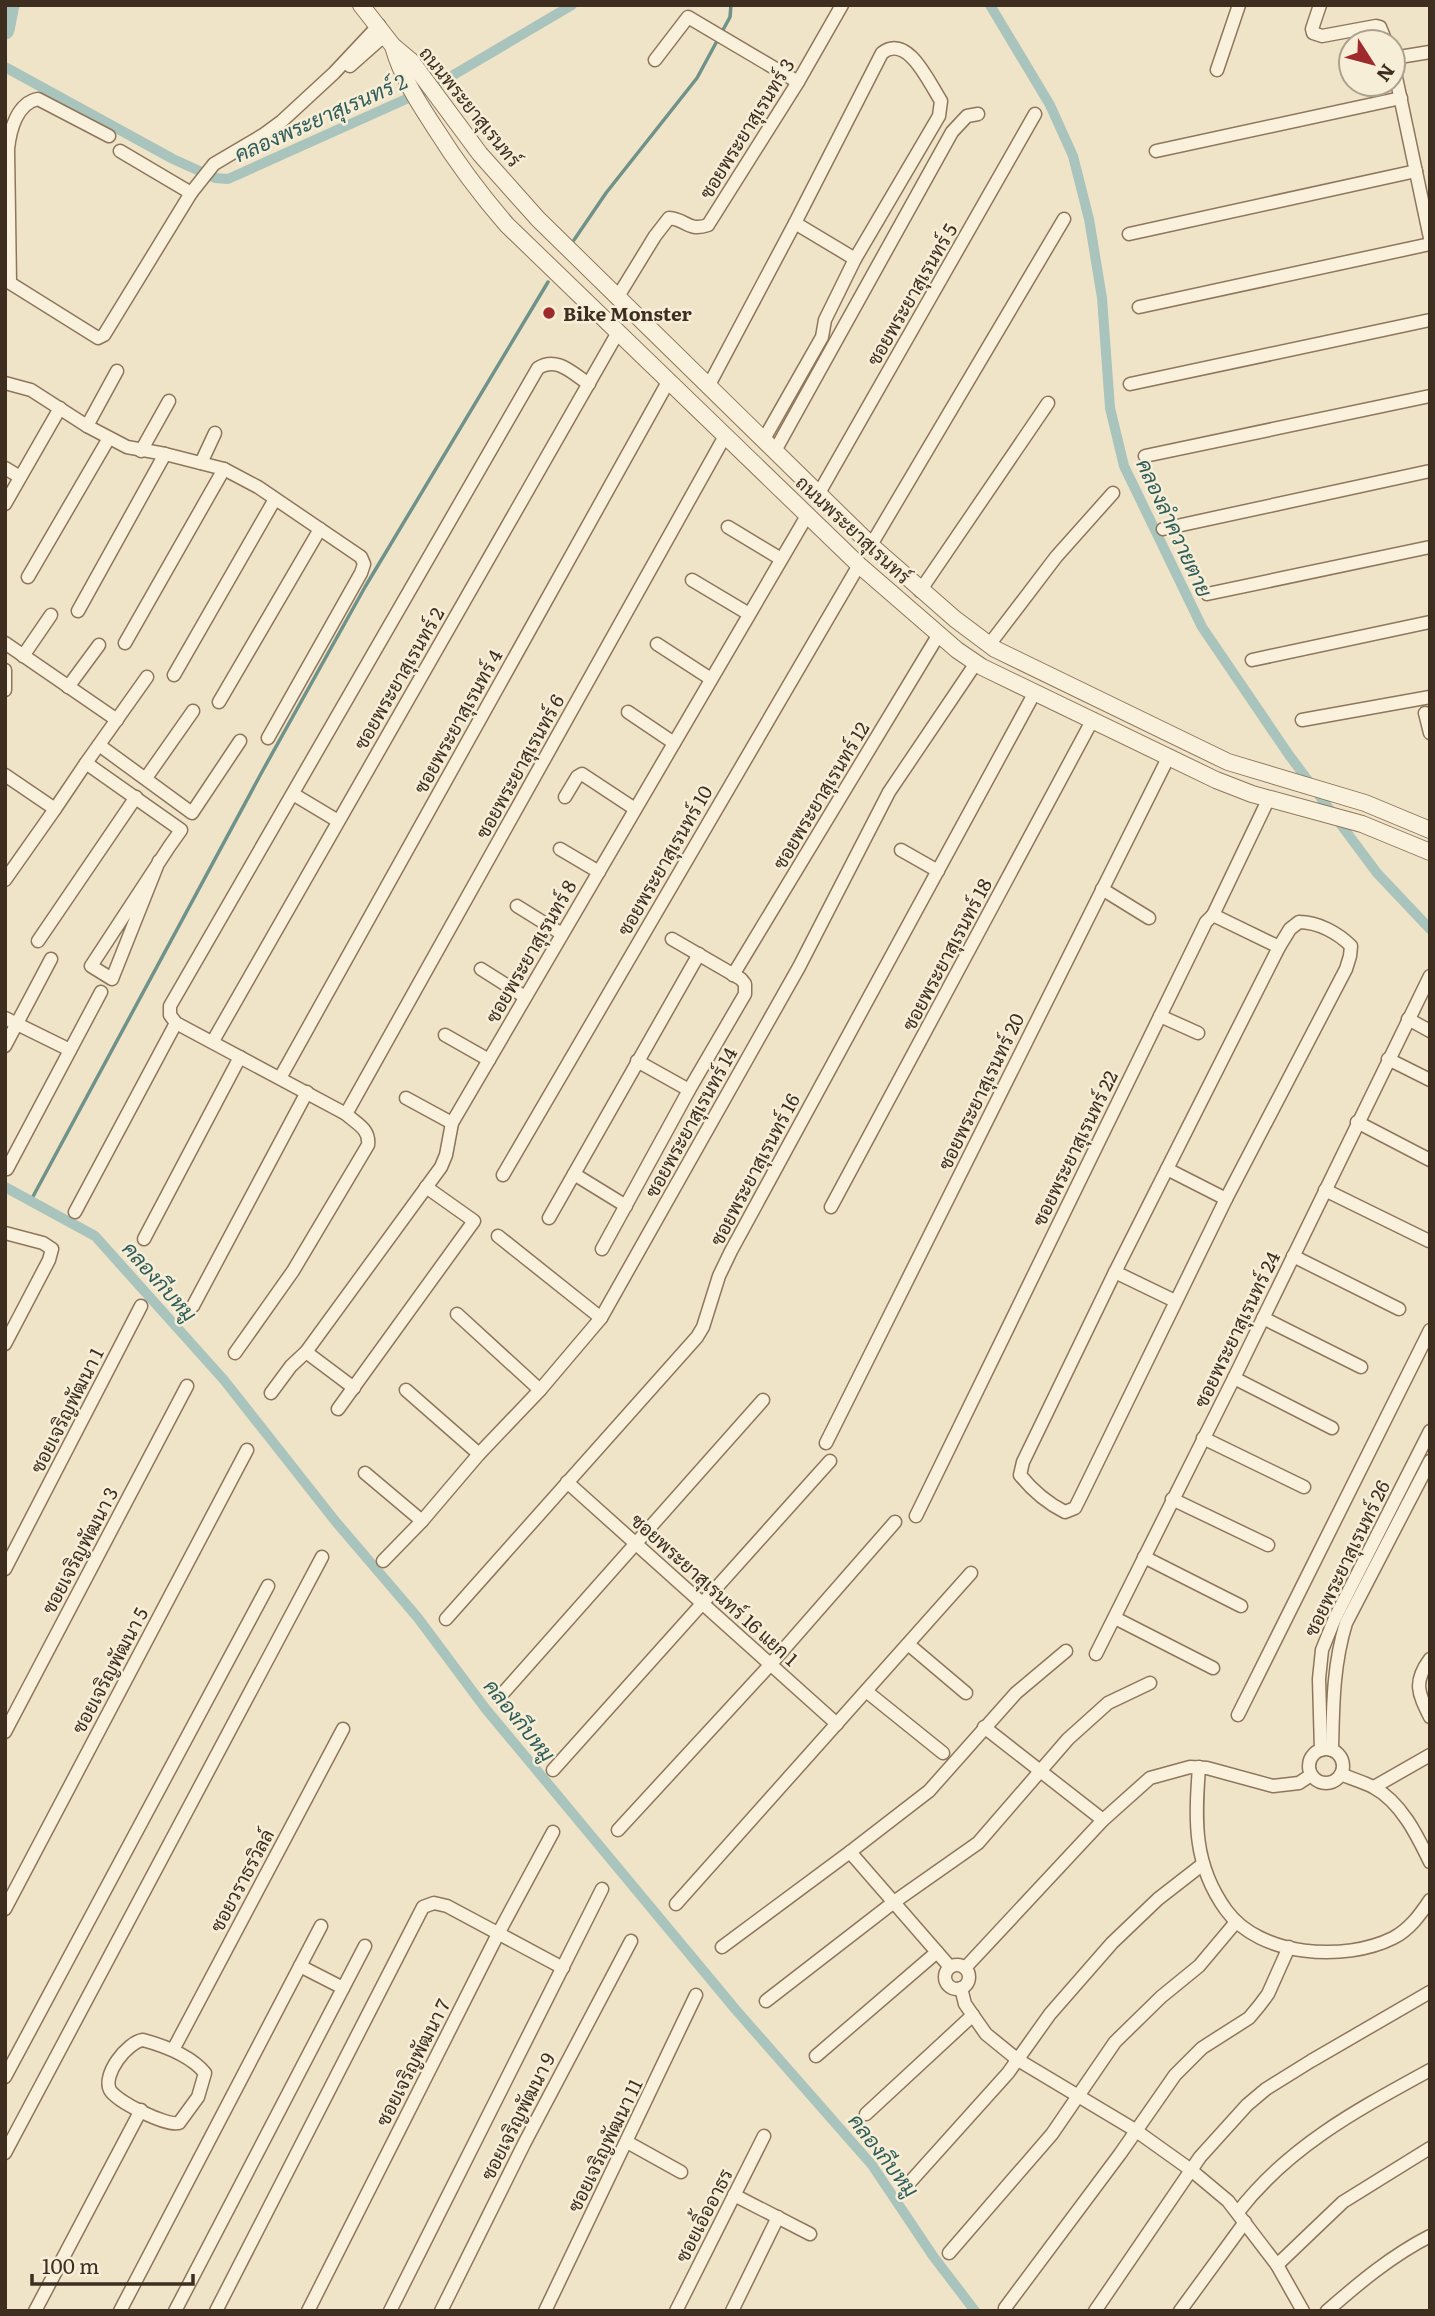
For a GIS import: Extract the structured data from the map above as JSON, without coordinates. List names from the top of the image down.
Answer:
{
  "streets": {
    "street": [
      "ถนนพระยาสุเรนทร์",
      "ซอยพระยาสุเรนทร์ 3",
      "ซอยพระยาสุเรนทร์ 5",
      "ซอยพระยาสุเรนทร์ 2",
      "ซอยพระยาสุเรนทร์ 4",
      "ซอยพระยาสุเรนทร์ 6",
      "ซอยพระยาสุเรนทร์ 12",
      "ซอยพระยาสุเรนทร์ 10",
      "ซอยพระยาสุเรนทร์ 8",
      "ซอยพระยาสุเรนทร์ 18",
      "ซอยพระยาสุเรนทร์ 20",
      "ซอยพระยาสุเรนทร์ 14",
      "ซอยพระยาสุเรนทร์ 22",
      "ซอยพระยาสุเรนทร์ 16",
      "ซอยพระยาสุเรนทร์ 24",
      "ซอยเจริญพัฒนา 1",
      "ซอยเจริญพัฒนา 3",
      "ซอยพระยาสุเรนทร์ 26",
      "ซอยพระยาสุเรนทร์ 16 แยก 1",
      "ซอยเจริญพัฒนา 5",
      "ซอยวราธรวิลล์",
      "ซอยเจริญพัฒนา 7",
      "ซอยเจริญพัฒนา 9",
      "ซอยเจริญพัฒนา 11",
      "ซอยเอิ้ออาธร"
    ]
  },
  "crossings": [
    ["ถนนพระยาสุเรนทร์", "ซอยพระยาสุเรนทร์ 3"],
    ["ถนนพระยาสุเรนทร์", "ซอยพระยาสุเรนทร์ 5"],
    ["ถนนพระยาสุเรนทร์", "ซอยพระยาสุเรนทร์ 2"],
    ["ถนนพระยาสุเรนทร์", "ซอยพระยาสุเรนทร์ 4"],
    ["ถนนพระยาสุเรนทร์", "ซอยพระยาสุเรนทร์ 6"],
    ["ถนนพระยาสุเรนทร์", "ซอยพระยาสุเรนทร์ 12"],
    ["ถนนพระยาสุเรนทร์", "ซอยพระยาสุเรนทร์ 10"],
    ["ถนนพระยาสุเรนทร์", "ซอยพระยาสุเรนทร์ 8"],
    ["ถนนพระยาสุเรนทร์", "ซอยพระยาสุเรนทร์ 18"],
    ["ถนนพระยาสุเรนทร์", "ซอยพระยาสุเรนทร์ 20"],
    ["ถนนพระยาสุเรนทร์", "ซอยพระยาสุเรนทร์ 14"],
    ["ถนนพระยาสุเรนทร์", "ซอยพระยาสุเรนทร์ 22"],
    ["ถนนพระยาสุเรนทร์", "ซอยพระยาสุเรนทร์ 16"],
    ["ซอยพระยาสุเรนทร์ 16", "ซอยพระยาสุเรนทร์ 16 แยก 1"]
  ],
  "water": ["คลองพระยาสุเรนทร์ 2", "คลองลำควายตาย", "คลองกีบหมู"],
  "places": ["Bike Monster"],
  "scale_bar": "100 m",
  "north": "bottom right"
}
